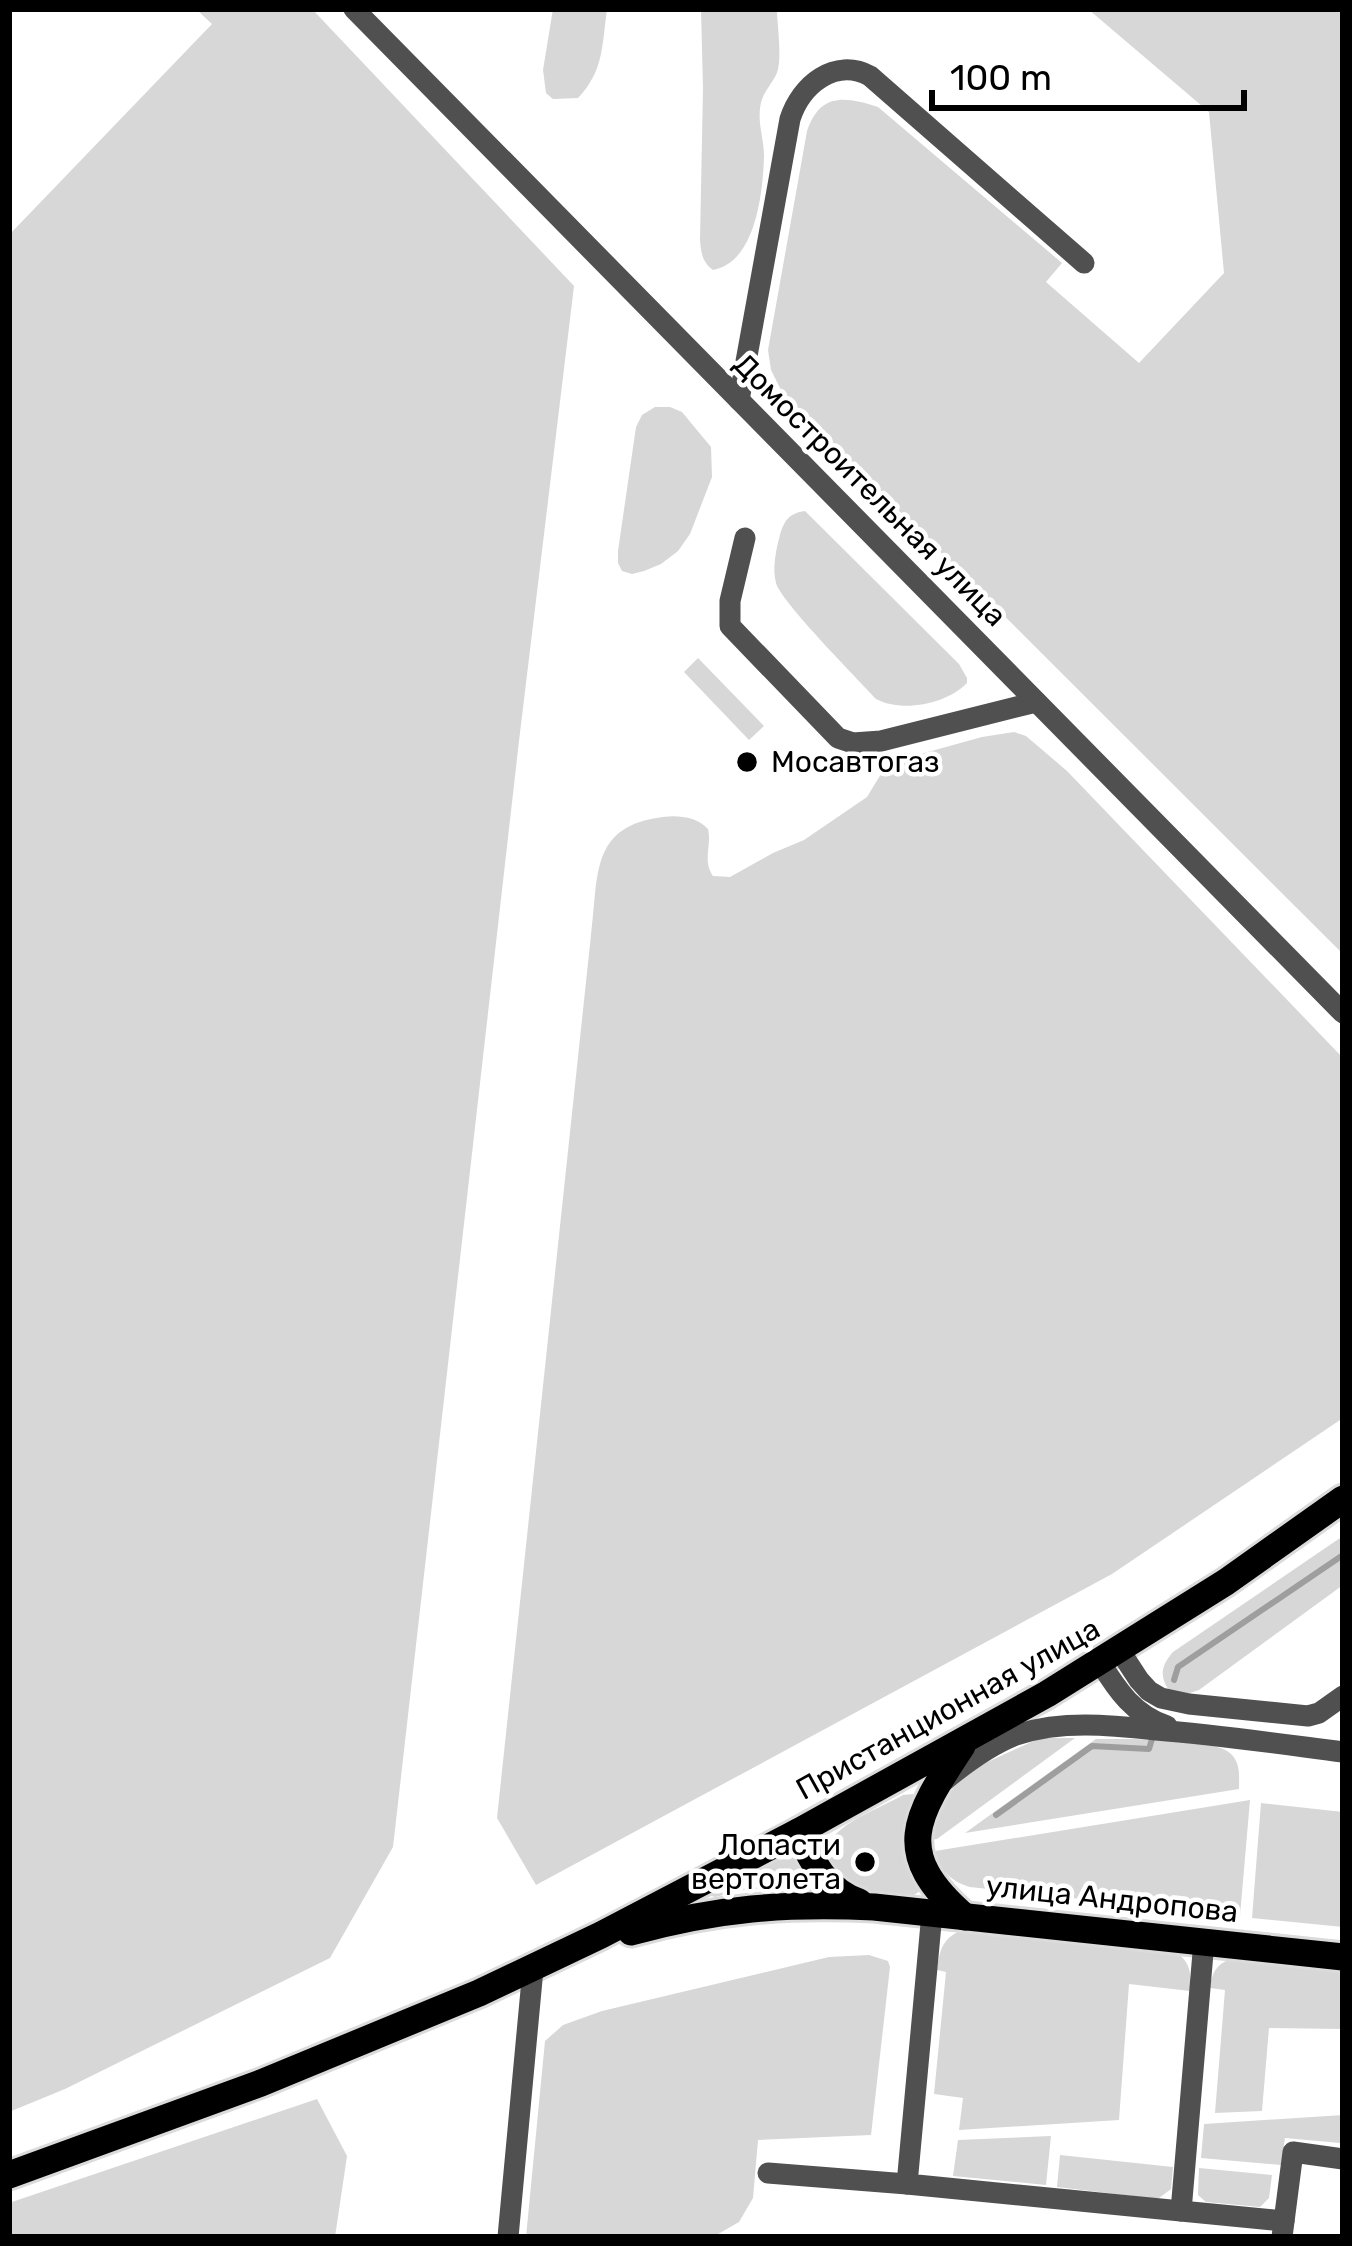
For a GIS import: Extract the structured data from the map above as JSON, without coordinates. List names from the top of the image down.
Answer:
{
  "streets": {
    "main road": ["Пристанционная улица", "улица Андропова"],
    "street": ["Домостроительная улица"]
  },
  "crossings": [
    ["Пристанционная улица", "улица Андропова"]
  ],
  "places": ["Мосавтогаз", "Лопасти вертолета"],
  "scale_bar": "100 m"
}
